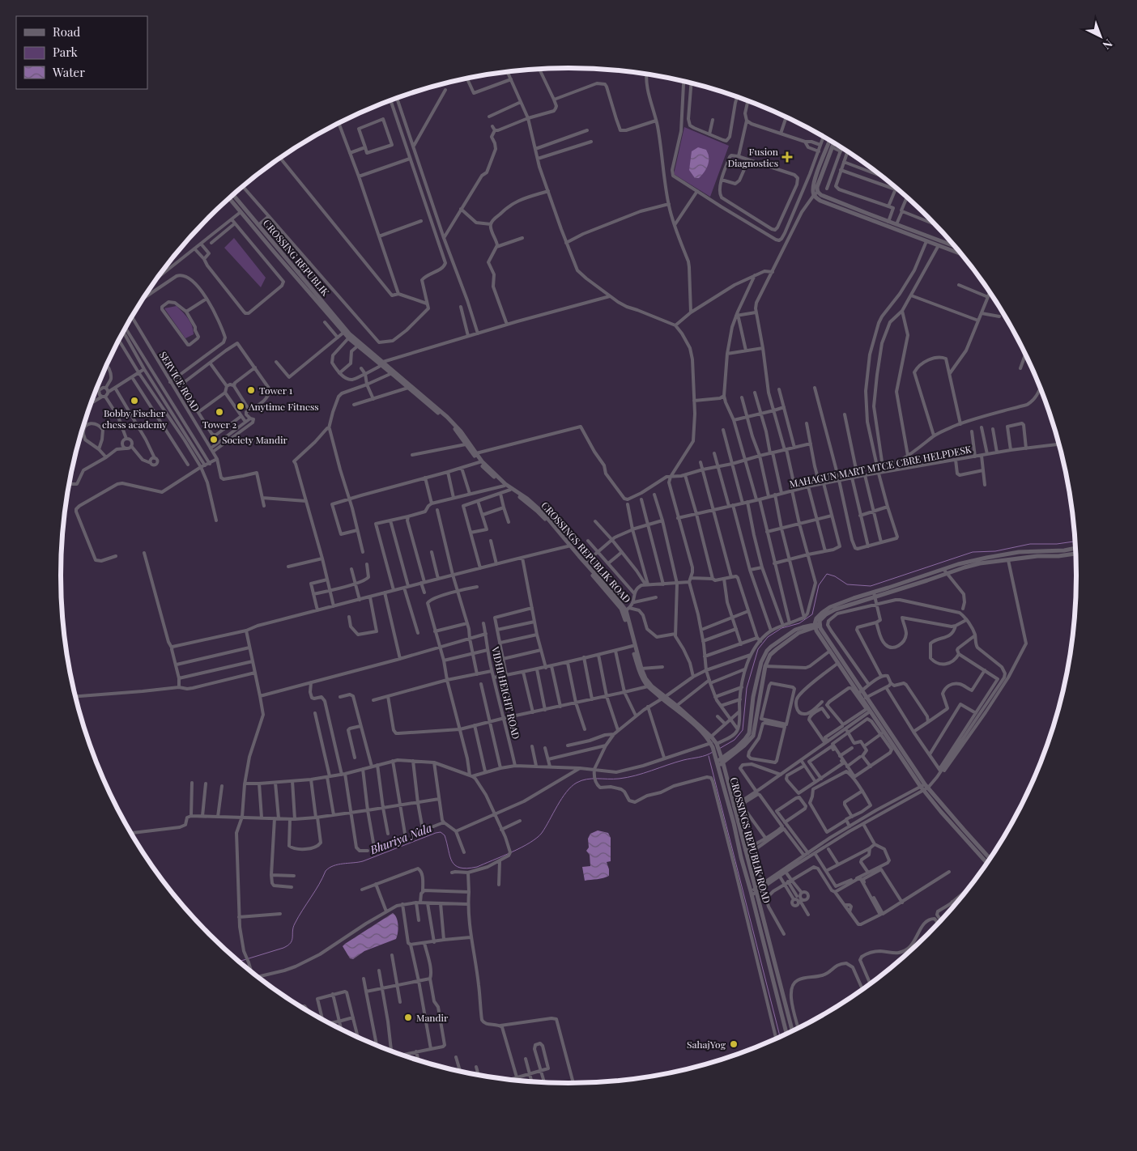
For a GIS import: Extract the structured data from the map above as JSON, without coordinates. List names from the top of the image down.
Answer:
{
  "streets": {
    "street": [
      "CROSSING REPUBLIK",
      "SERVICE ROAD",
      "MAHAGUN MART MTCE CBRE HELPDESK",
      "CROSSINGS REPUBLIK ROAD",
      "VIDHI HEIGHT ROAD"
    ]
  },
  "crossings": [
    ["CROSSING REPUBLIK", "CROSSINGS REPUBLIK ROAD"]
  ],
  "water": ["Bhuriya Nala"],
  "places": {
    "health": ["Fusion Diagnostics"],
    "other": [
      "Tower 1",
      "Bobby Fischer chess academy",
      "Anytime Fitness",
      "Tower 2",
      "Society Mandir",
      "Mandir",
      "SahajYog"
    ]
  },
  "legend": ["Road", "Park", "Water"],
  "north": "bottom right"
}
